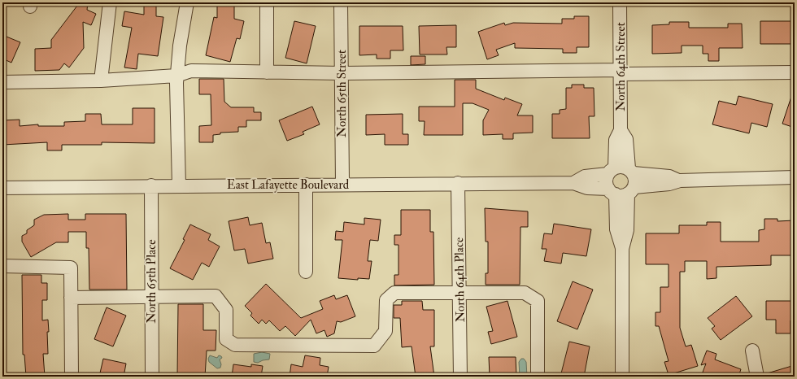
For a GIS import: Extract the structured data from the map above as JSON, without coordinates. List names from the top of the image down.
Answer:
{
  "streets": {
    "street": [
      "North 64th Street",
      "North 65th Street",
      "East Lafayette Boulevard",
      "North 64th Place",
      "North 65th Place"
    ]
  },
  "crossings": [
    ["North 64th Street", "East Lafayette Boulevard"],
    ["North 65th Street", "East Lafayette Boulevard"],
    ["East Lafayette Boulevard", "North 64th Place"],
    ["East Lafayette Boulevard", "North 65th Place"]
  ]
}
